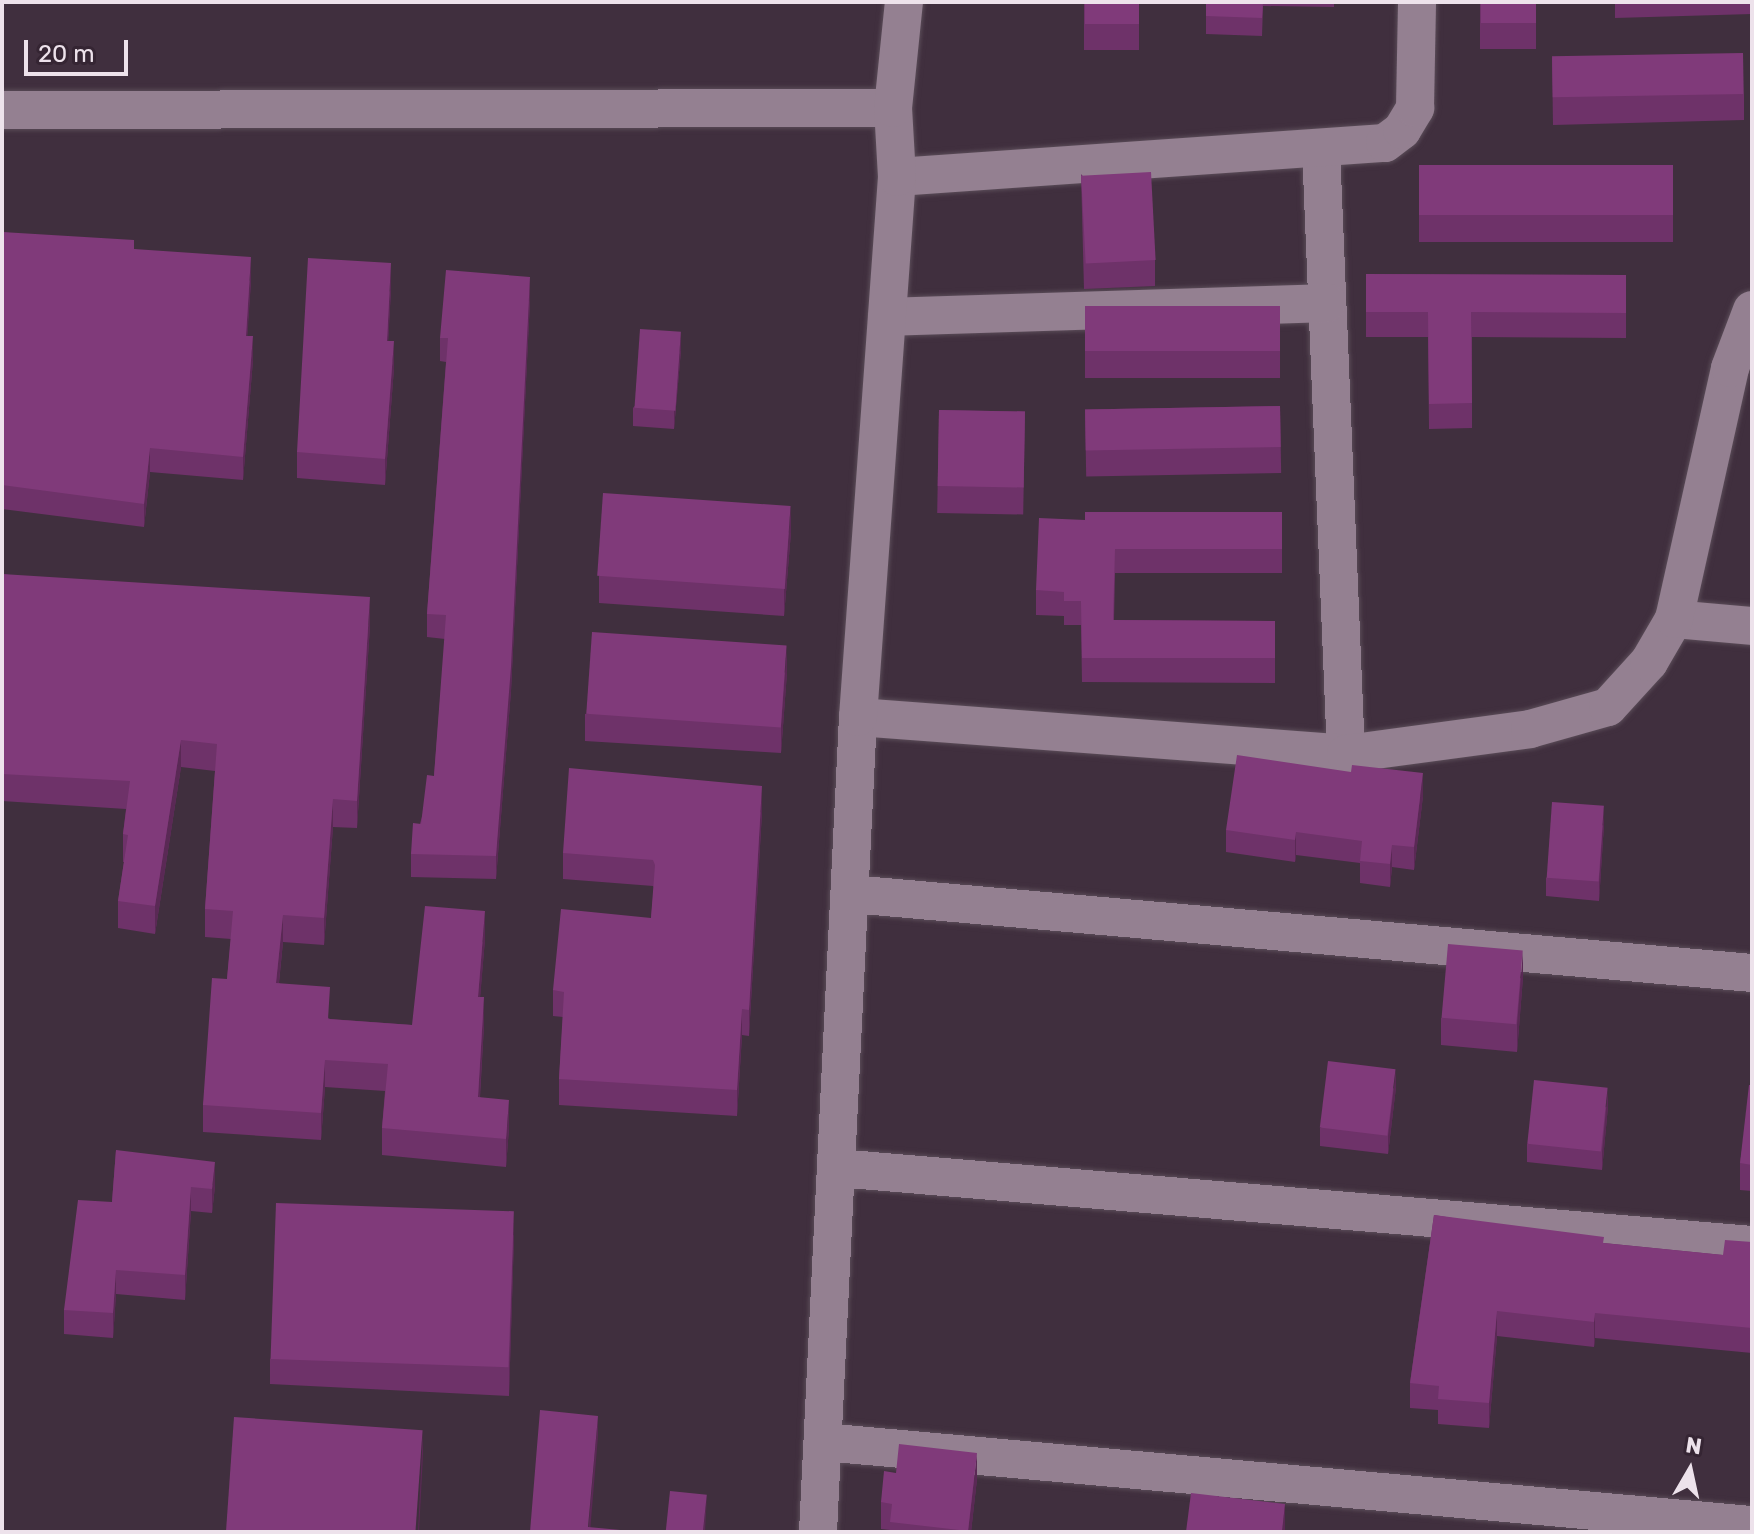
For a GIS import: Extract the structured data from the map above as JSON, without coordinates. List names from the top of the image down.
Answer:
{
  "scale_bar": "20 m",
  "north": "top"
}
